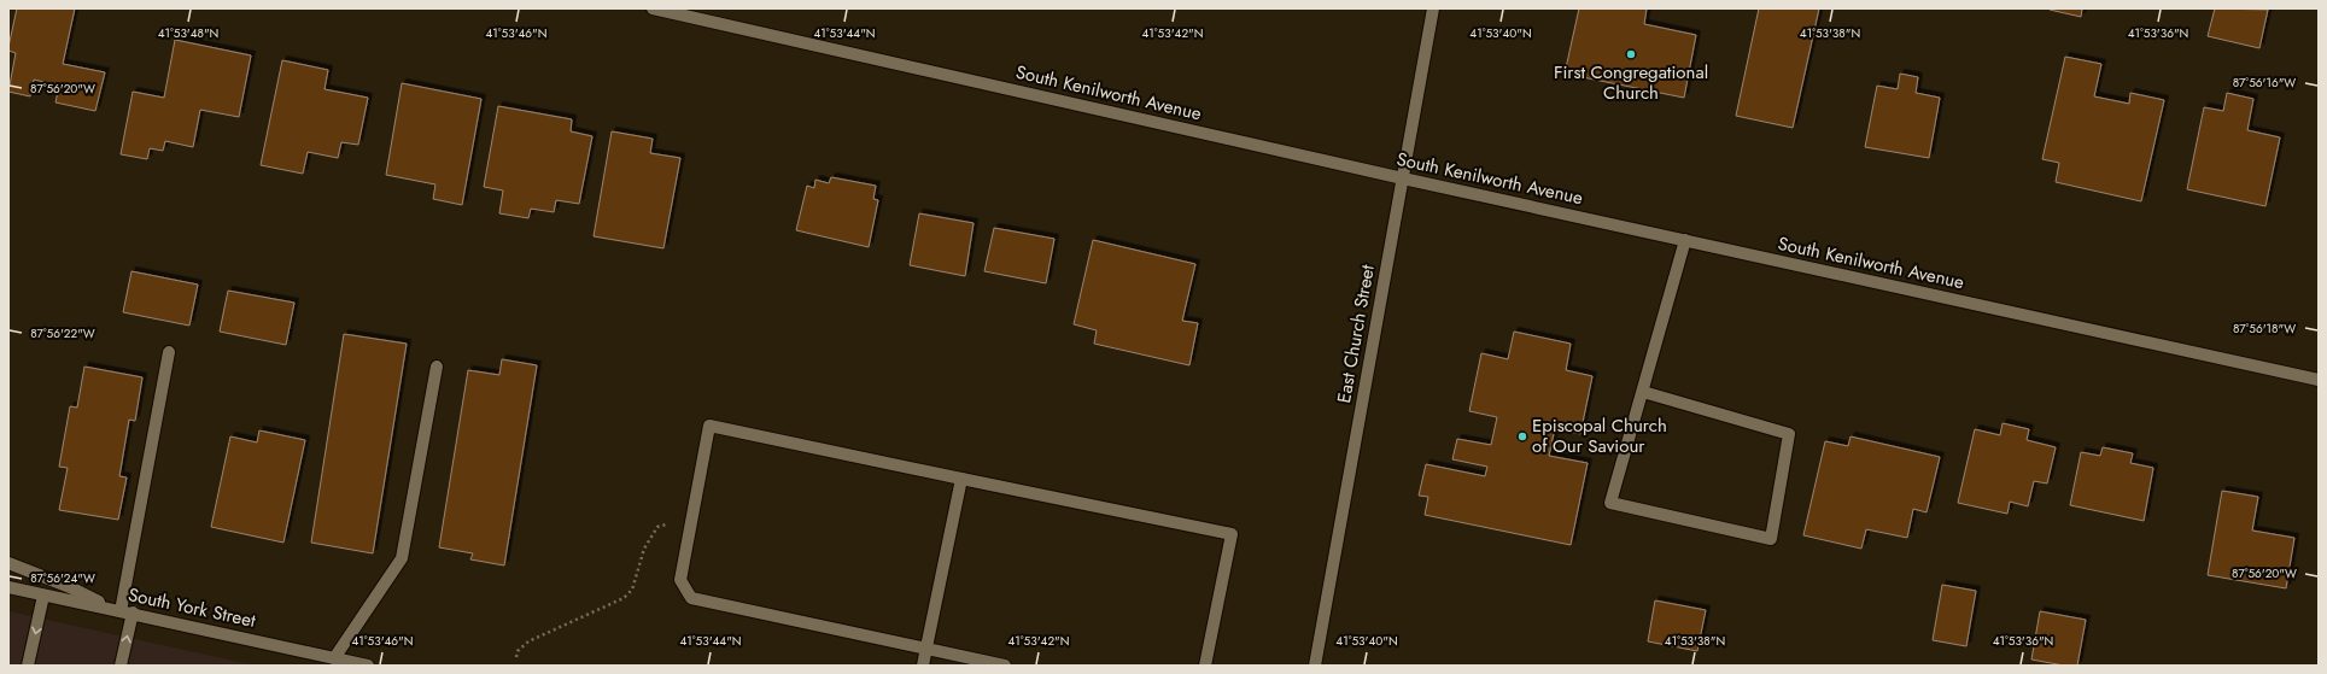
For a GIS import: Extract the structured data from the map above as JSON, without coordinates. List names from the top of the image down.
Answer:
{
  "streets": {
    "street": ["South Kenilworth Avenue", "East Church Street", "South York Street"]
  },
  "crossings": [
    ["South Kenilworth Avenue", "East Church Street"]
  ],
  "places": ["First Congregational Church", "Episcopal Church of Our Saviour"],
  "coordinates": [
    "41°53'48\"N",
    "41°53'46\"N",
    "41°53'44\"N",
    "41°53'42\"N",
    "41°53'40\"N",
    "41°53'38\"N",
    "41°53'36\"N",
    "87°56'16\"W",
    "87°56'20\"W",
    "87°56'18\"W",
    "87°56'22\"W",
    "87°56'24\"W"
  ]
}
